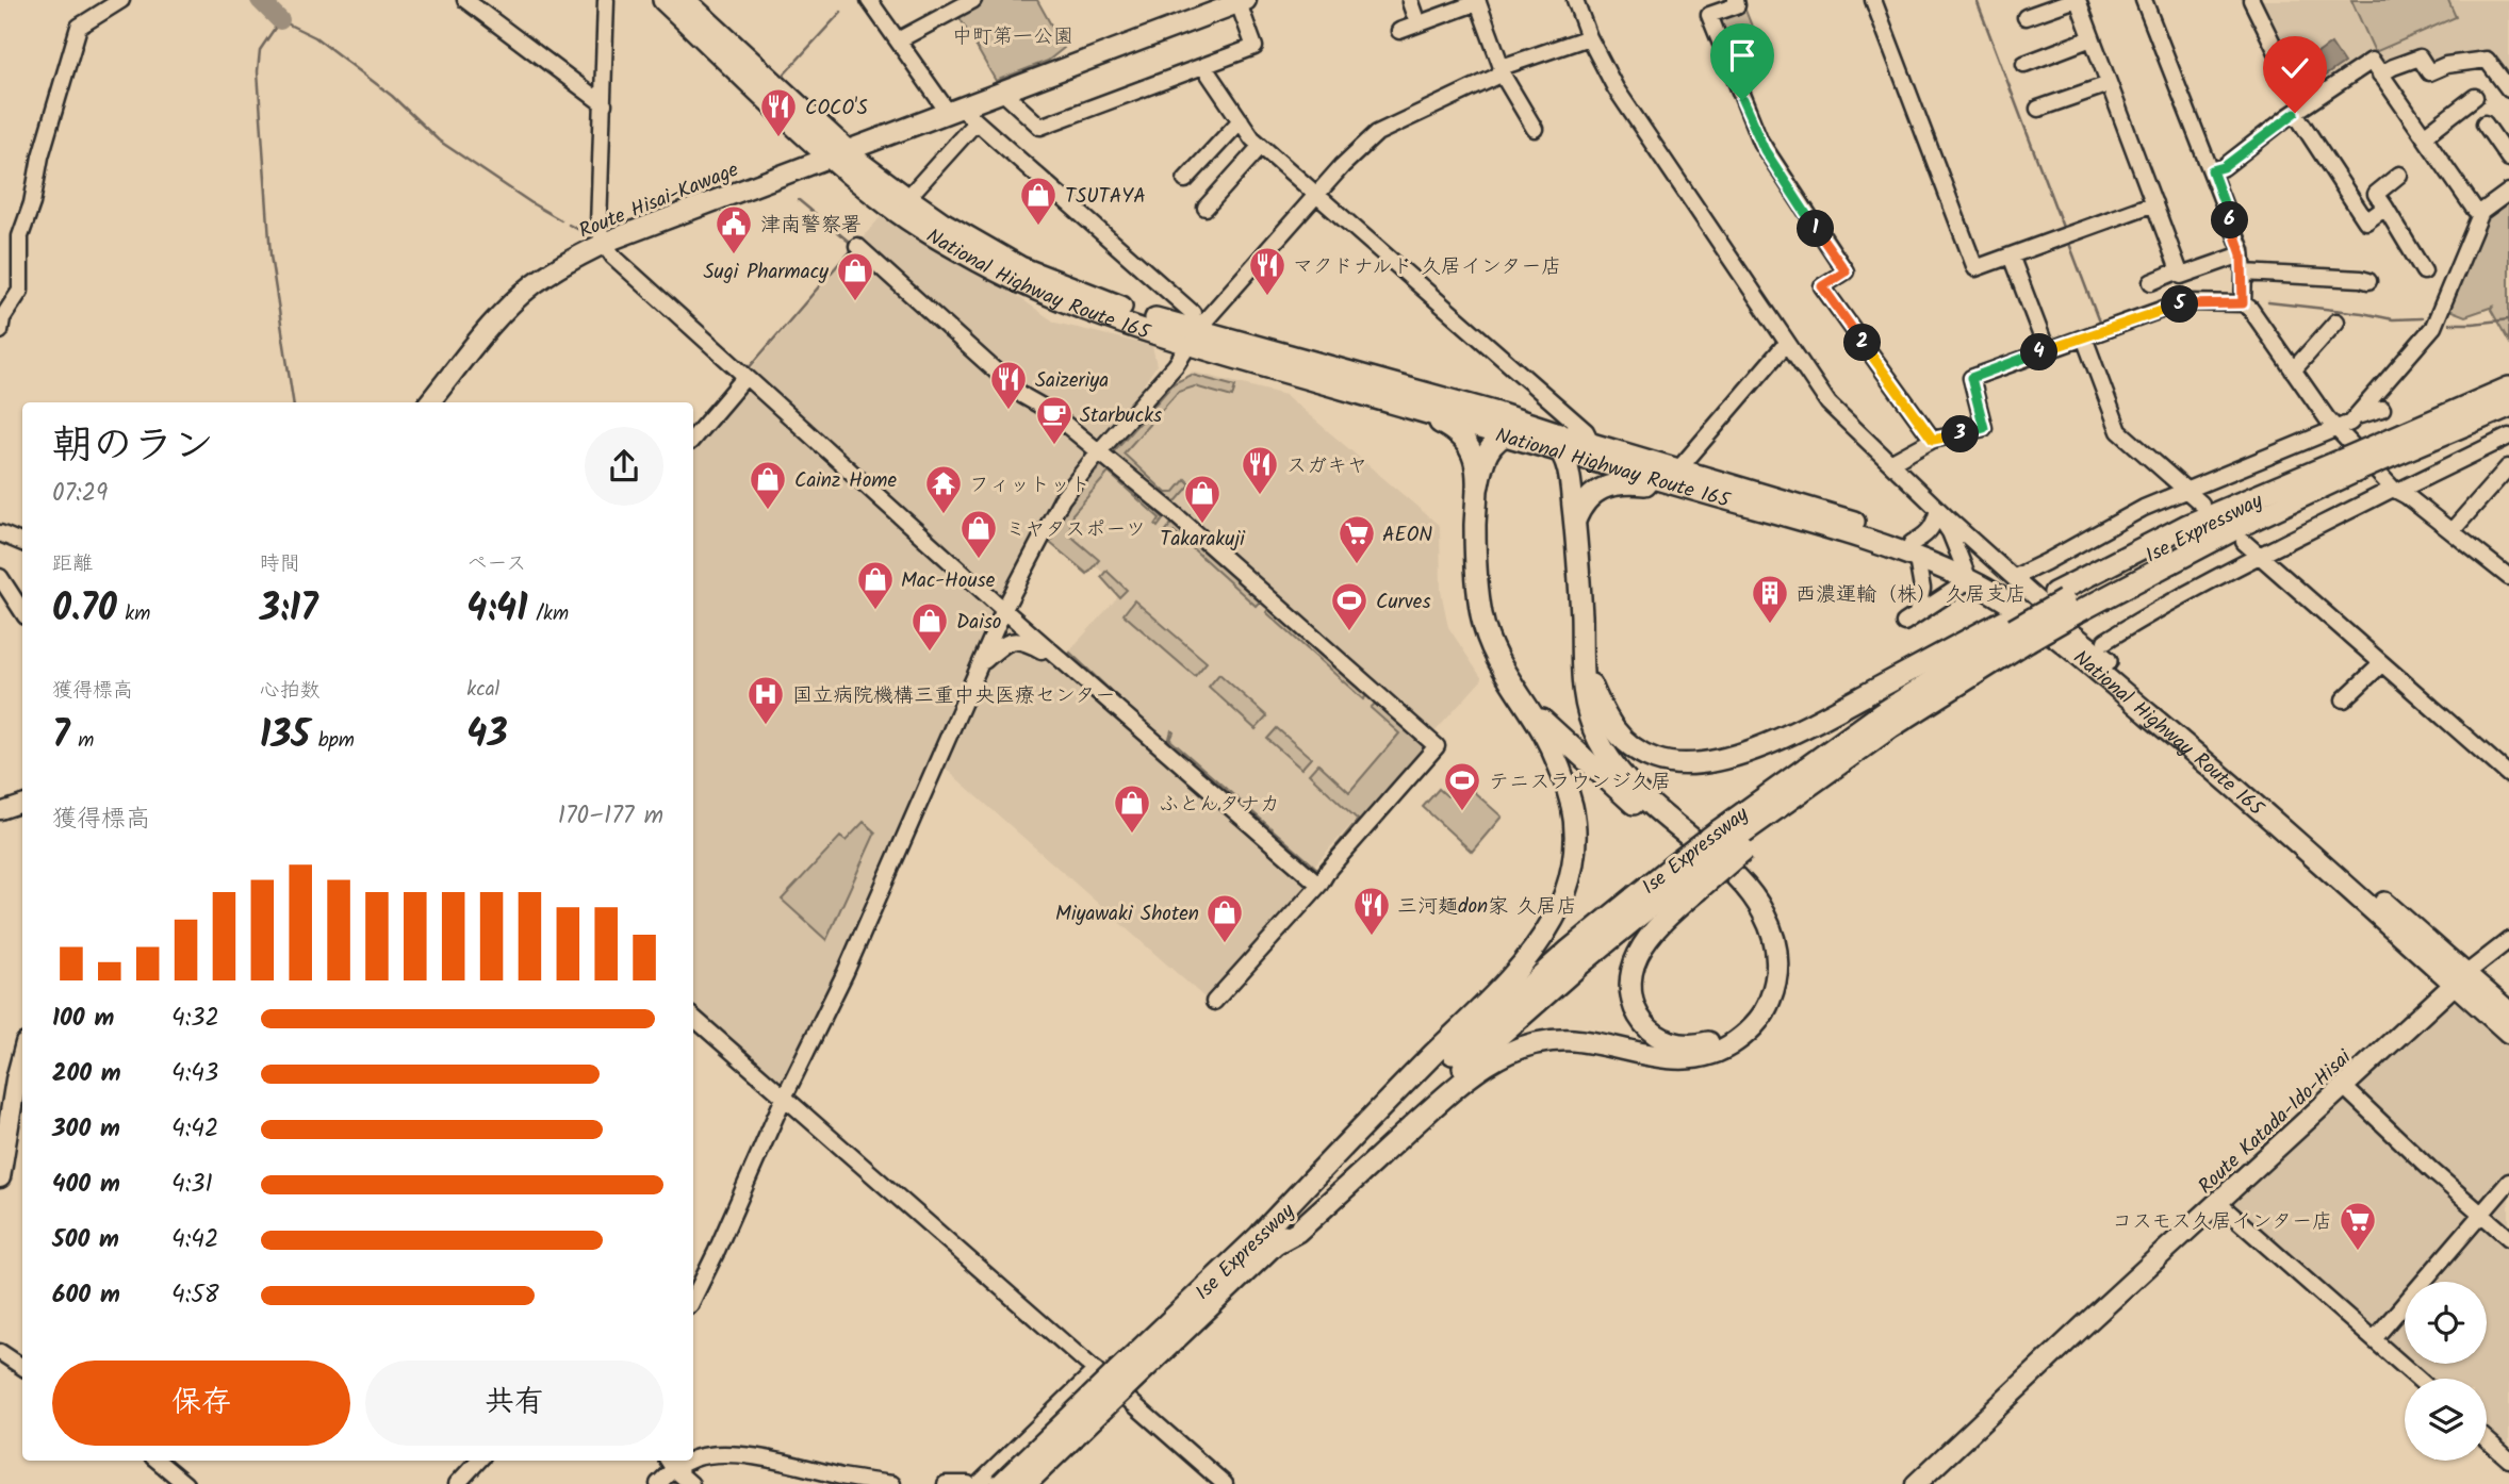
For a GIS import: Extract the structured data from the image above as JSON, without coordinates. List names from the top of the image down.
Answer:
{
  "streets": {
    "highway": ["National Highway Route 165", "Ise Expressway"],
    "main road": ["Route Hisai-Kawage", "Route Katada-Ido-Hisai"]
  },
  "crossings": [
    ["Route Hisai-Kawage", "National Highway Route 165"],
    ["National Highway Route 165", "Route Katada-Ido-Hisai"]
  ],
  "parks": ["中町第一公園"],
  "places": {
    "restaurant": [
      "COCO'S",
      "マクドナルド 久居インター店",
      "Saizeriya",
      "スガキヤ",
      "三河麺don家 久居店"
    ],
    "shop": [
      "TSUTAYA",
      "Sugi Pharmacy",
      "Cainz Home",
      "Takarakuji",
      "ミヤタスポーツ",
      "Mac-House",
      "Daiso",
      "ふとんタナカ",
      "Miyawaki Shoten"
    ],
    "public building": ["津南警察署"],
    "cafe": ["Starbucks"],
    "temple": ["フィットット"],
    "supermarket": ["AEON", "コスモス久居インター店"],
    "building": ["西濃運輸（株） 久居支店"],
    "sports": ["Curves", "テニスラウンジ久居"],
    "hospital": ["国立病院機構三重中央医療センター"]
  },
  "page": {
    "pins": [
      "6",
      "1",
      "5",
      "2",
      "4",
      "3"
    ],
    "heading": ["朝のラン", "07:29"],
    "stats": [
      ["距離", "0.70 km"],
      ["時間", "3:17"],
      ["ペース", "4:41 /km"],
      ["獲得標高", "7 m"],
      ["心拍数", "135 bpm"],
      ["kcal", "43"]
    ],
    "chart": ["獲得標高", "170–177 m"],
    "list": [
      {
        "name": "100 m",
        "note": "4:32"
      },
      {
        "name": "200 m",
        "note": "4:43"
      },
      {
        "name": "300 m",
        "note": "4:42"
      },
      {
        "name": "400 m",
        "note": "4:31"
      },
      {
        "name": "500 m",
        "note": "4:42"
      },
      {
        "name": "600 m",
        "note": "4:58"
      }
    ],
    "buttons": ["保存", "共有"]
  }
}
